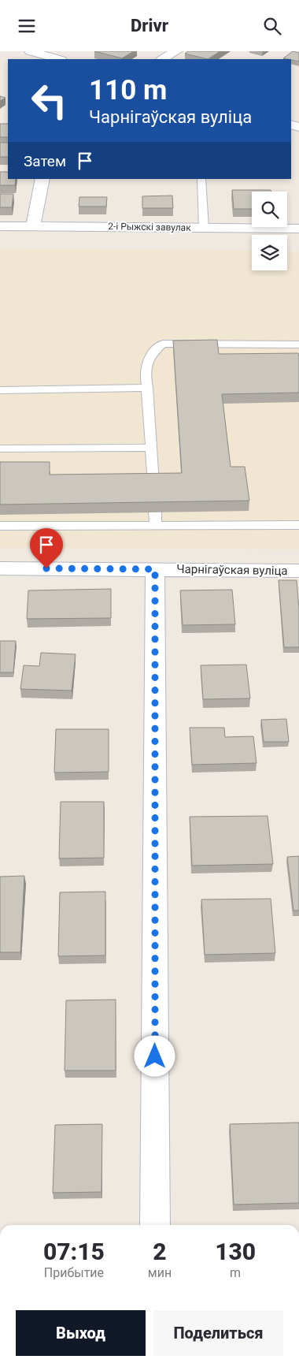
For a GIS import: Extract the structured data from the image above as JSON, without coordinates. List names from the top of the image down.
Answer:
{
  "streets": {
    "street": ["2-і Рыжскі завулак", "Чарнігаўская вуліца"]
  },
  "page": {
    "header": "Drivr",
    "turn": ["110 m", "Чарнігаўская вуліца"],
    "then": "Затем",
    "eta": [
      "07:15",
      "Прибытие",
      "2",
      "мин",
      "130",
      "m"
    ],
    "buttons": ["Выход", "Поделиться"]
  }
}
